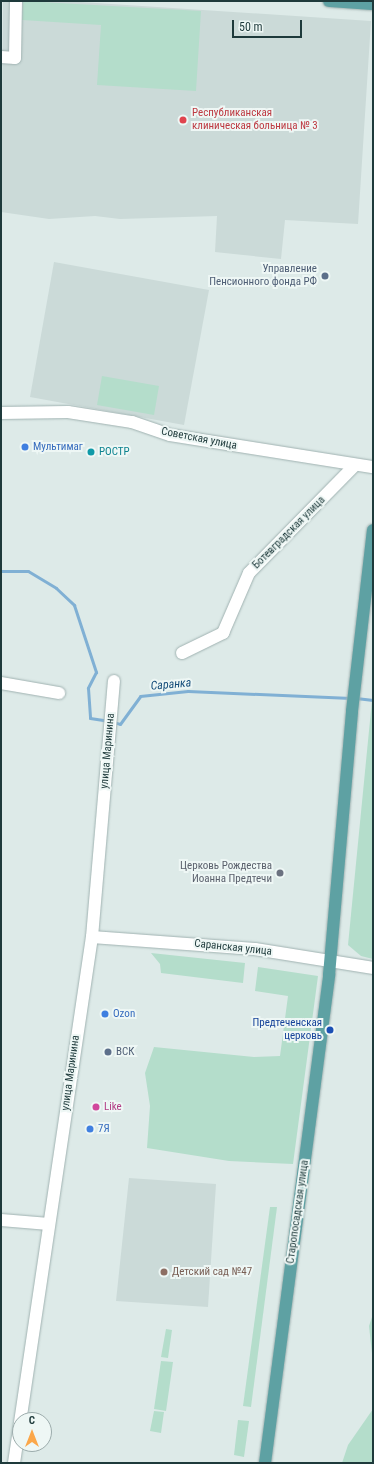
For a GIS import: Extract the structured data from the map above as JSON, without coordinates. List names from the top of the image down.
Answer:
{
  "streets": {
    "main road": ["Старопосадская улица"],
    "street": [
      "Советская улица",
      "Ботевградская улица",
      "улица Маринина",
      "Саранская улица"
    ]
  },
  "crossings": [
    ["Советская улица", "Ботевградская улица"],
    ["улица Маринина", "Саранская улица"],
    ["Саранская улица", "Старопосадская улица"]
  ],
  "water": ["Саранка"],
  "places": [
    "Республиканская клиническая больница № 3",
    "Управление Пенсионного фонда РФ",
    "Мультимаг",
    "РОСТР",
    "Церковь Рождества Иоанна Предтечи",
    "Ozon",
    "Предтеченская церковь",
    "ВСК",
    "Like",
    "7Я",
    "Детский сад №47"
  ],
  "scale_bar": "50 m",
  "north": "top"
}
